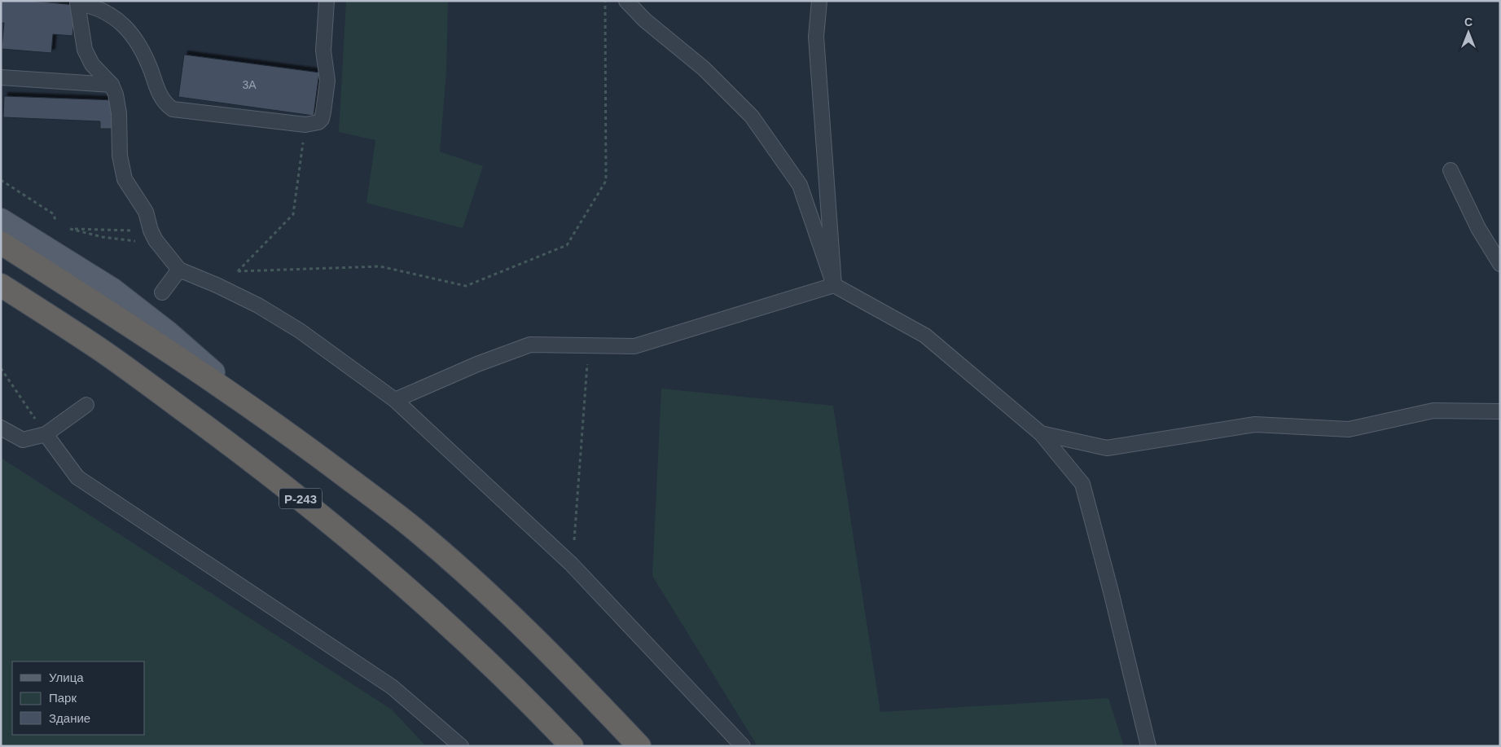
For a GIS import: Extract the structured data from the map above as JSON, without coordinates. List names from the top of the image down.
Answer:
{
  "streets": {
    "highway": ["Р-243"]
  },
  "house_numbers": ["3А"],
  "legend": ["Улица", "Парк", "Здание"],
  "north": "top"
}
